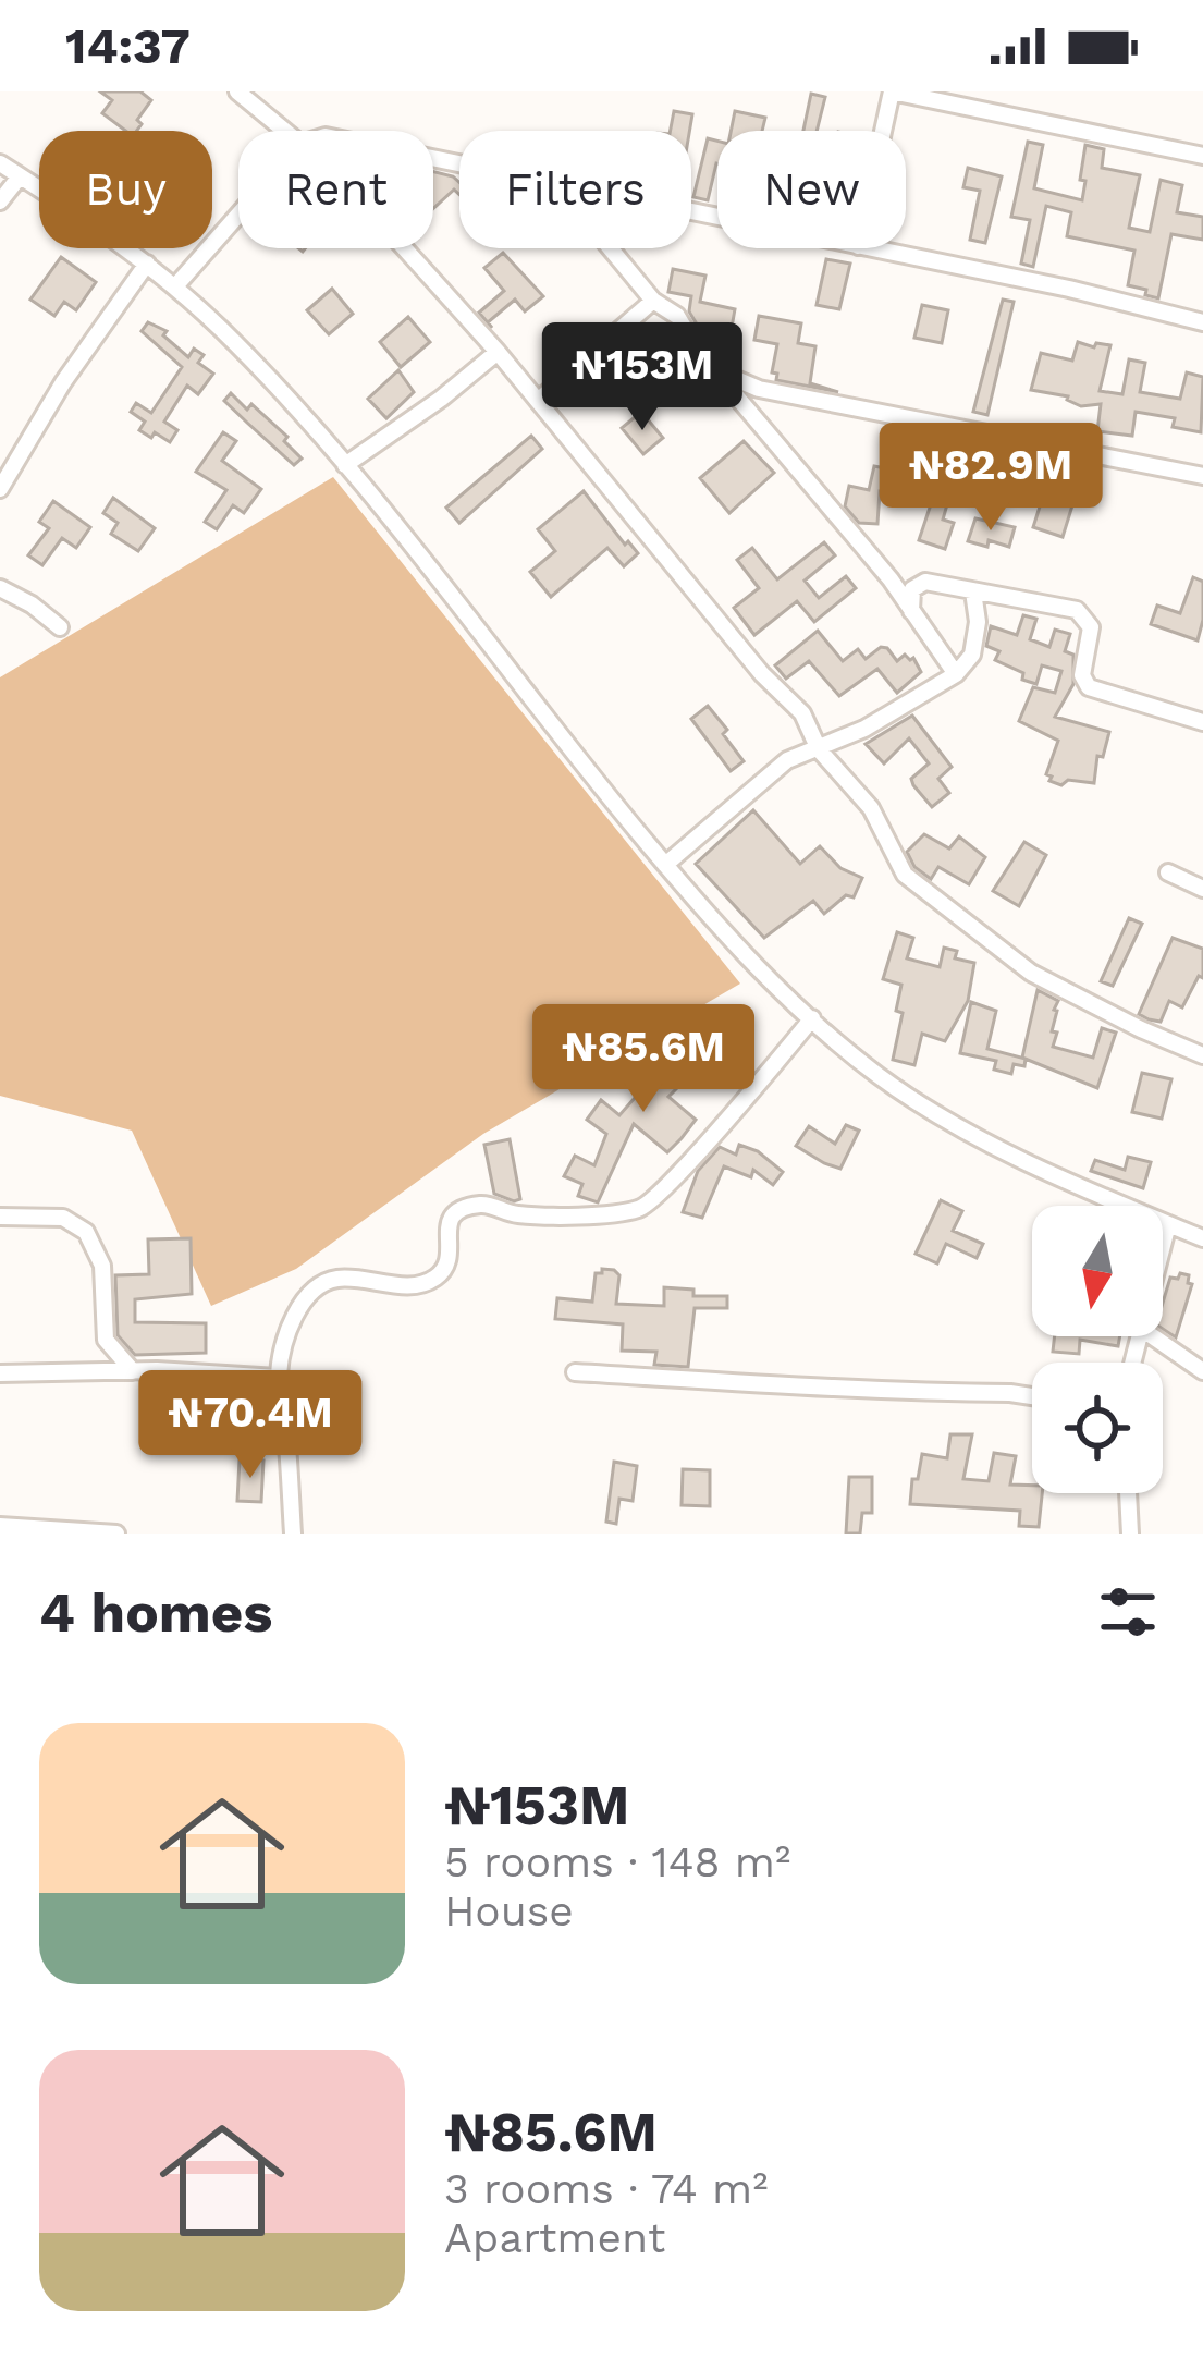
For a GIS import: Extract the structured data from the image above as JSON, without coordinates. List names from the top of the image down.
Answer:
{
  "north": "bottom",
  "page": {
    "status": "14:37",
    "chip": [
      "Buy",
      "Rent",
      "Filters",
      "New"
    ],
    "price": [
      "₦153M",
      "₦82.9M",
      "₦85.6M",
      "₦70.4M"
    ],
    "heading": "4 homes",
    "list": [
      {
        "name": "₦153M",
        "note": "5 rooms · 148 m² · House"
      },
      {
        "name": "₦85.6M",
        "note": "3 rooms · 74 m² · Apartment"
      }
    ]
  }
}
